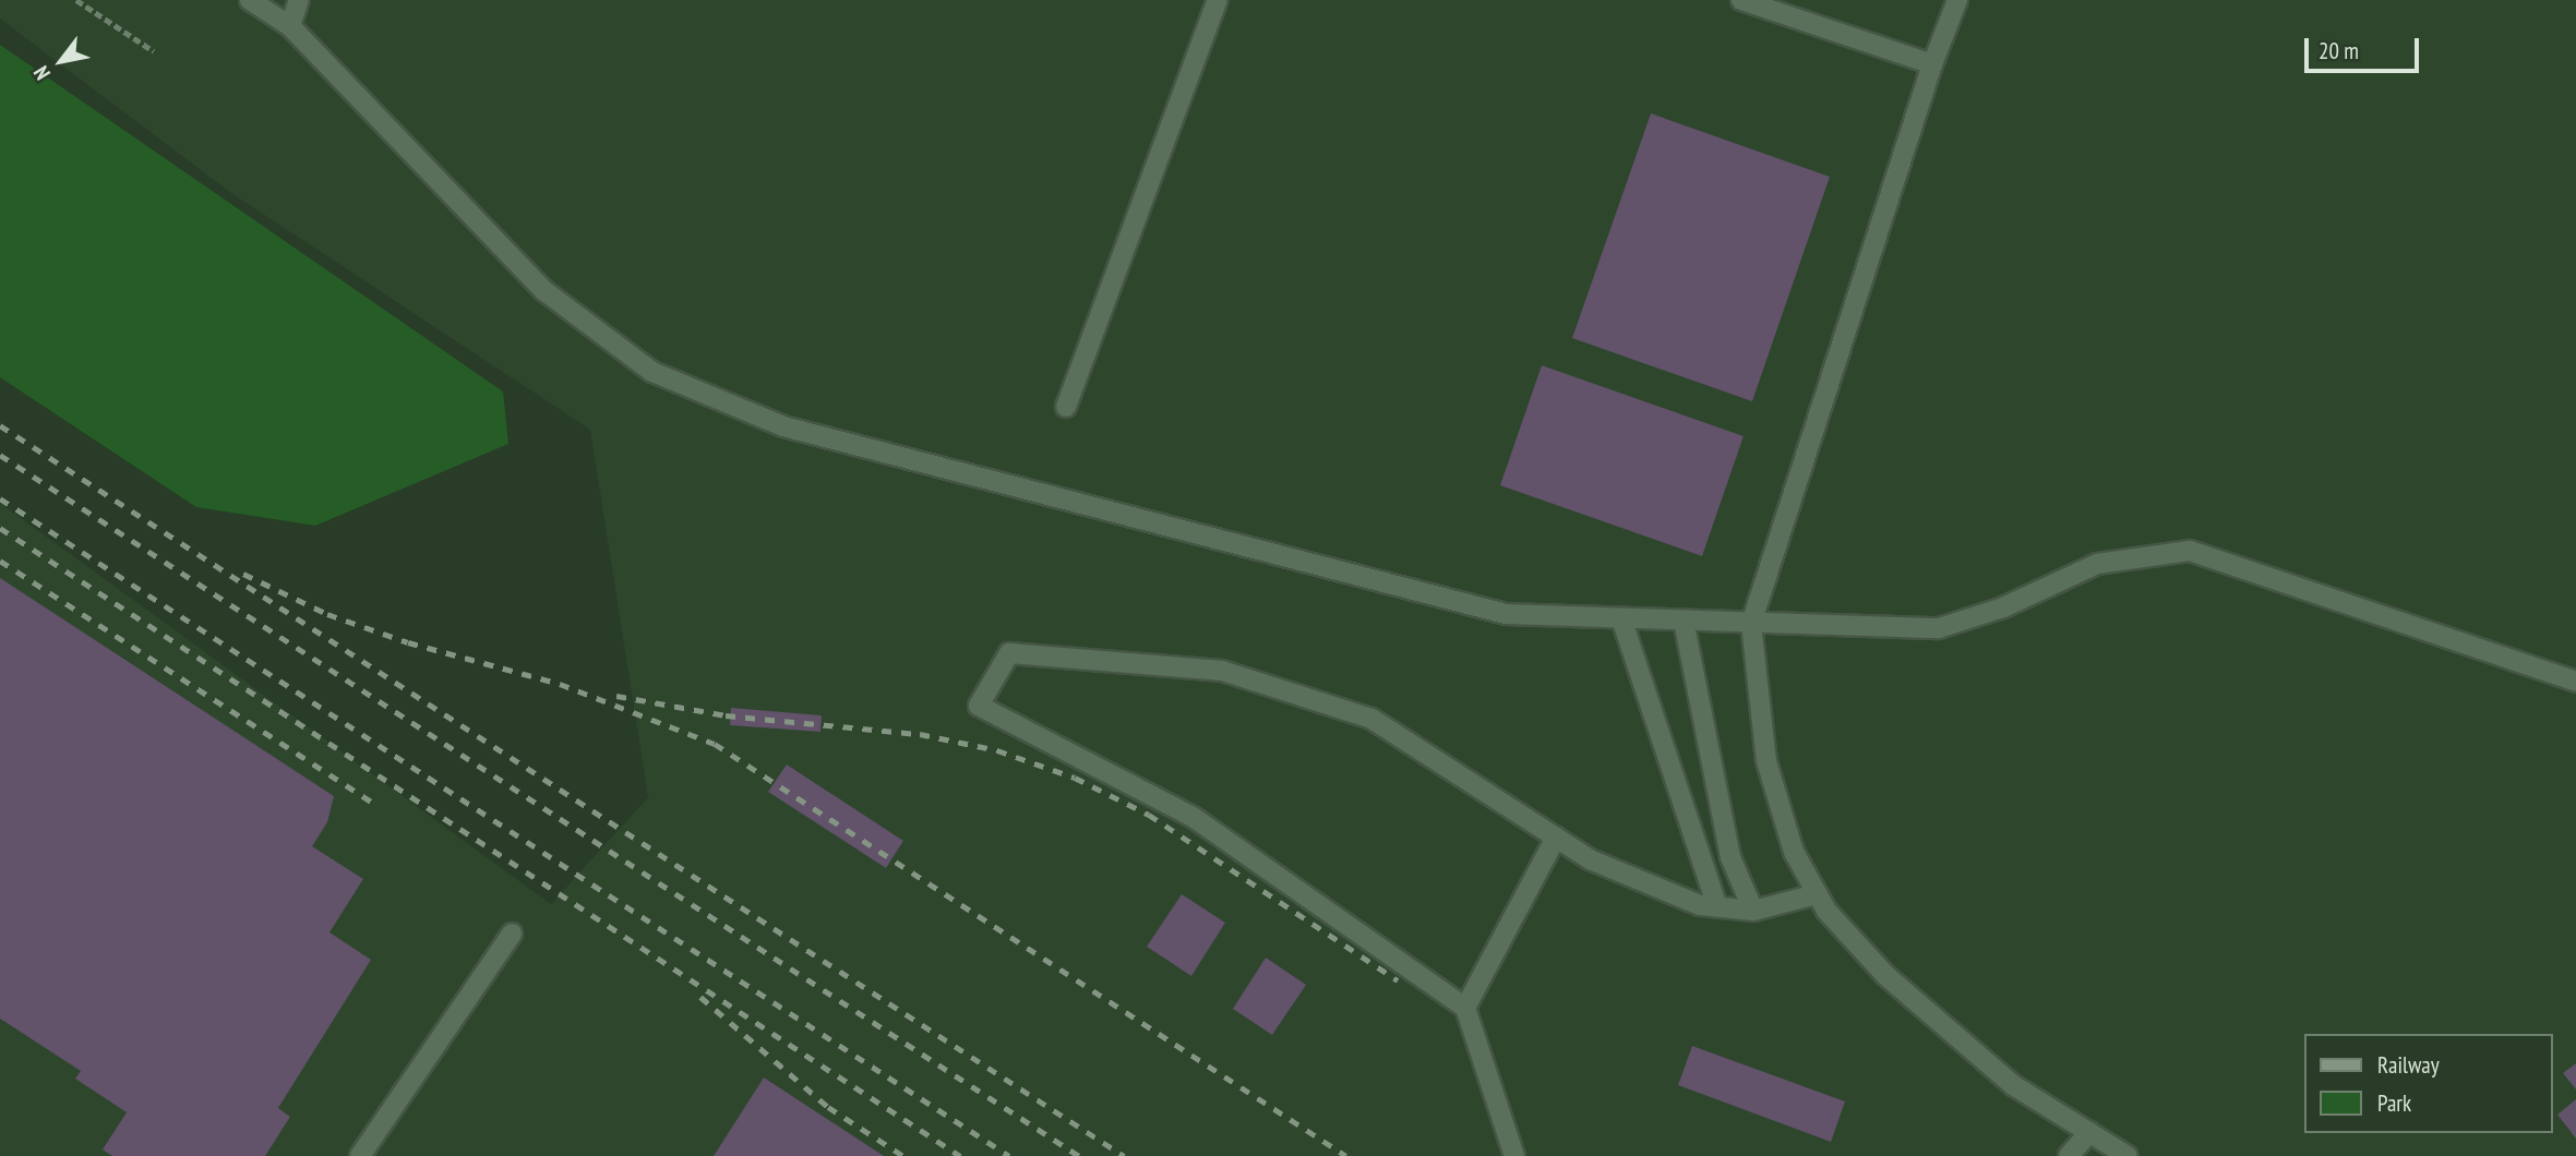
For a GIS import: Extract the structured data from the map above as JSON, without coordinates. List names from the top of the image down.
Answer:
{
  "legend": ["Railway", "Park"],
  "scale_bar": "20 m",
  "north": "bottom left"
}
